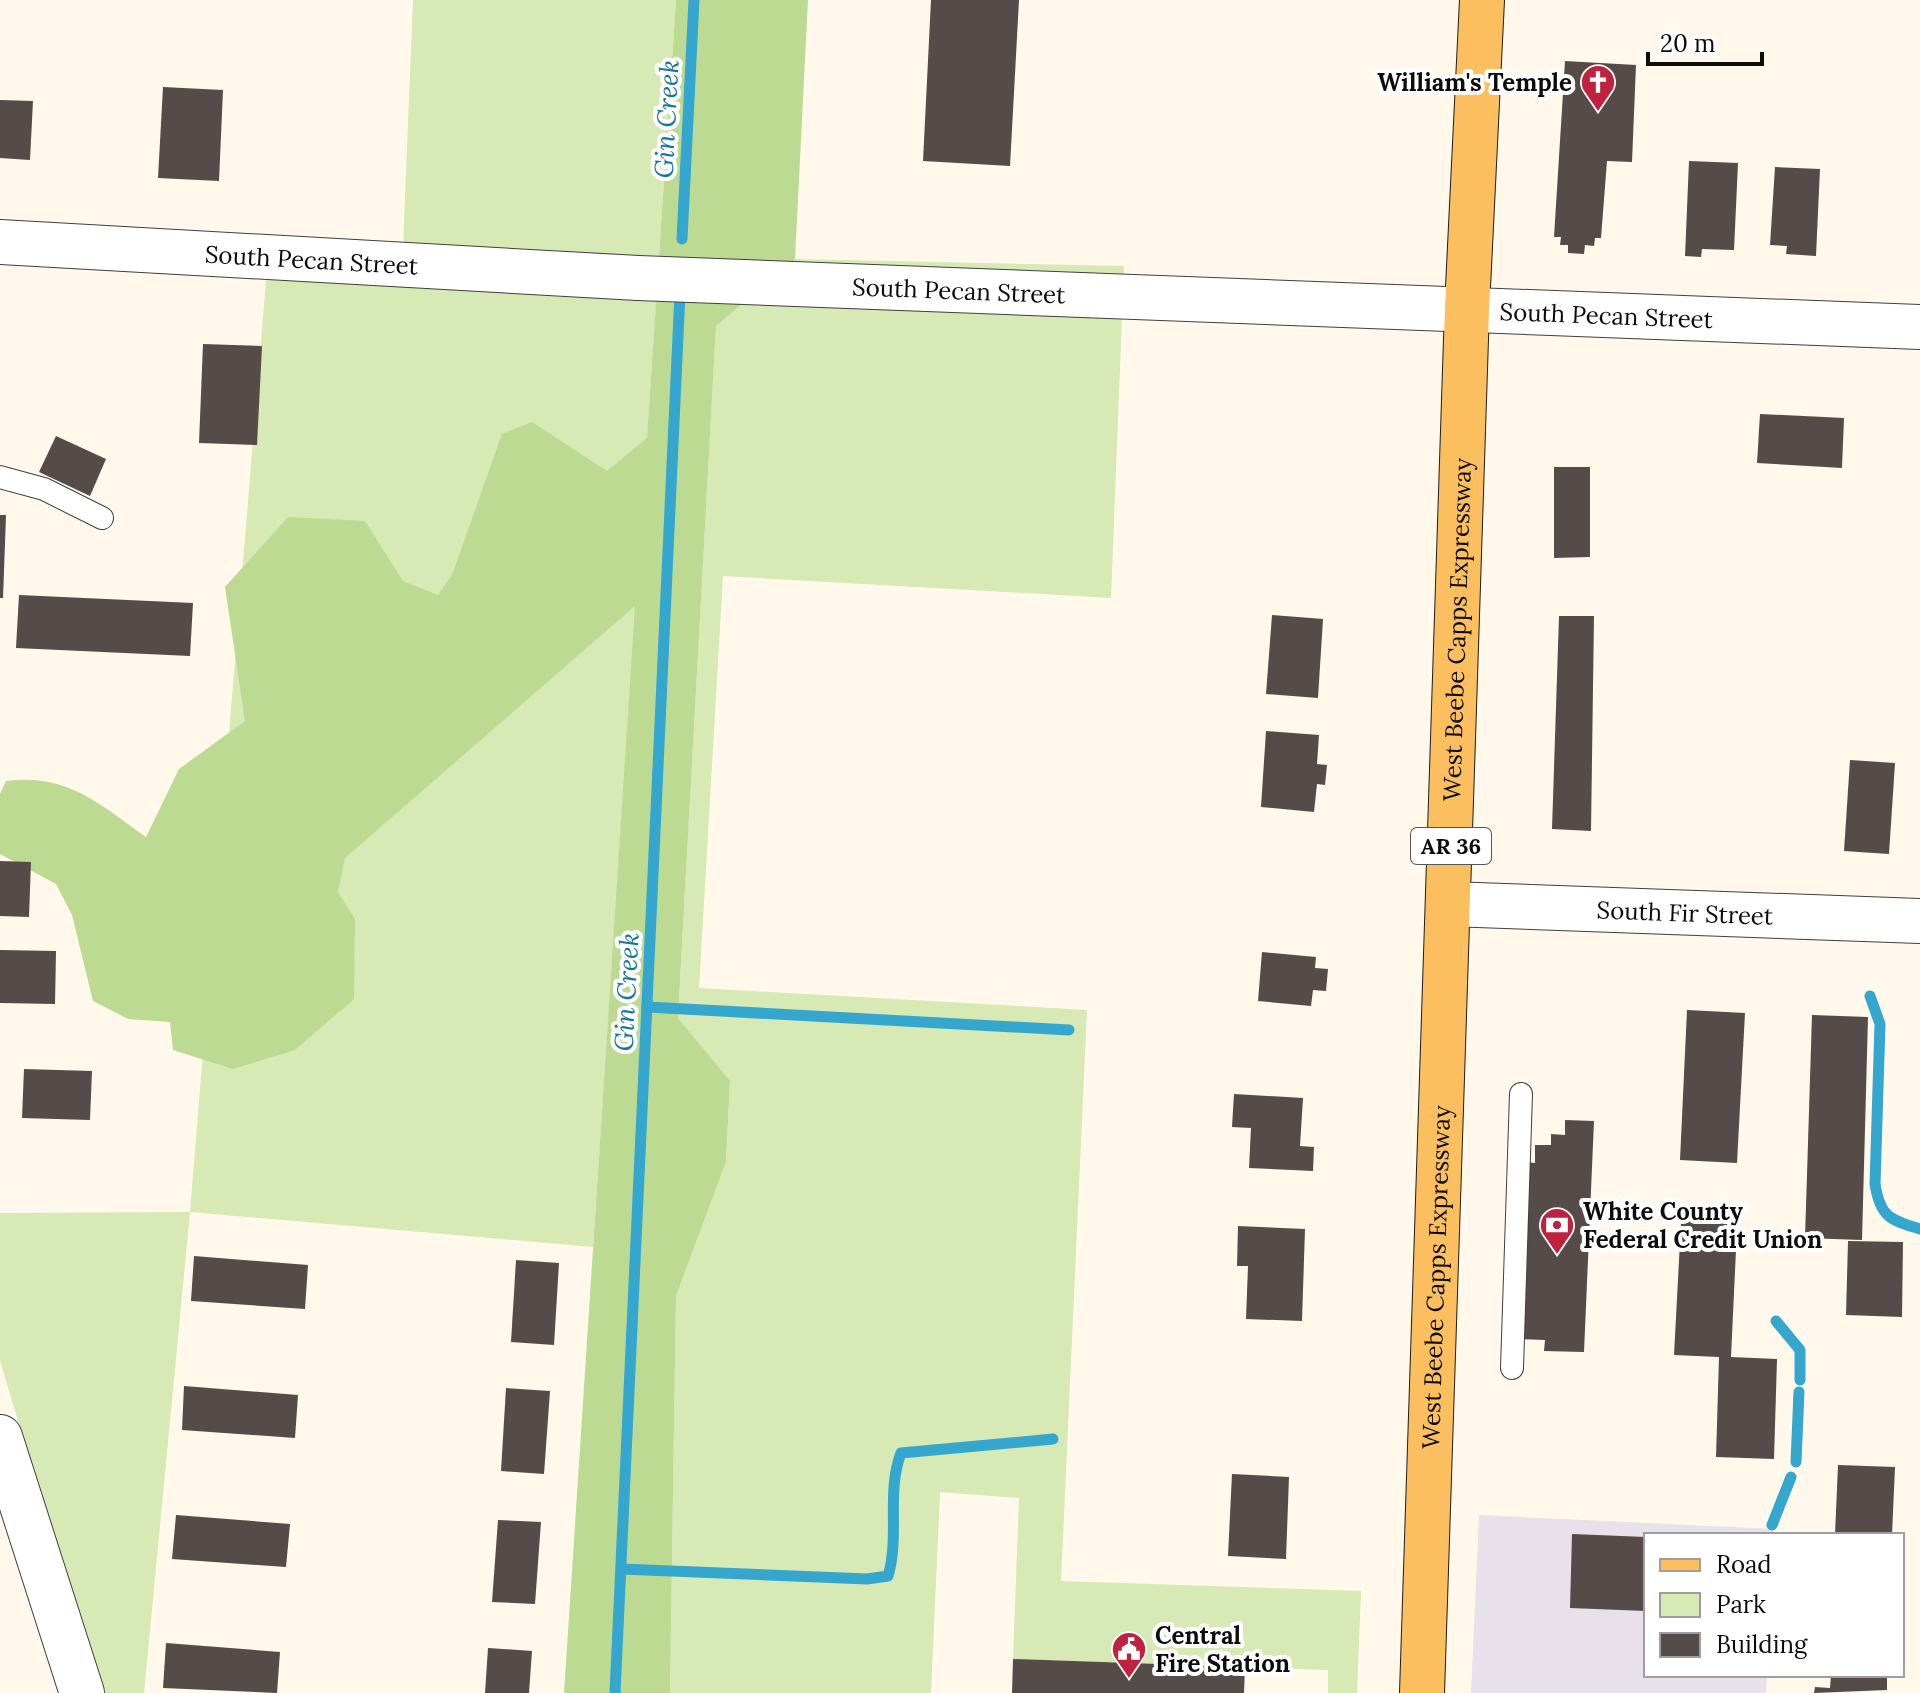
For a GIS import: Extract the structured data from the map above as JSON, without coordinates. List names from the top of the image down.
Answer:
{
  "streets": {
    "main road": ["West Beebe Capps Expressway", "AR 36"],
    "street": ["South Pecan Street", "South Fir Street"]
  },
  "crossings": [
    ["South Pecan Street", "West Beebe Capps Expressway"],
    ["West Beebe Capps Expressway", "South Fir Street"]
  ],
  "water": ["Gin Creek"],
  "places": {
    "church": ["William's Temple"],
    "bank": ["White County Federal Credit Union"],
    "public building": ["Central Fire Station"]
  },
  "legend": ["Road", "Park", "Building"],
  "scale_bar": "20 m"
}
